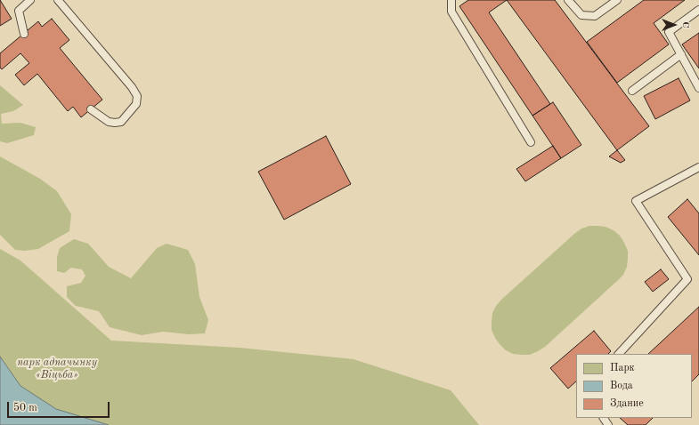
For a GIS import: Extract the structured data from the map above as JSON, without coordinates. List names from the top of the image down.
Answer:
{
  "parks": ["парк адпачынку «Віцьба»"],
  "legend": ["Парк", "Вода", "Здание"],
  "scale_bar": "50 m",
  "north": "right"
}
